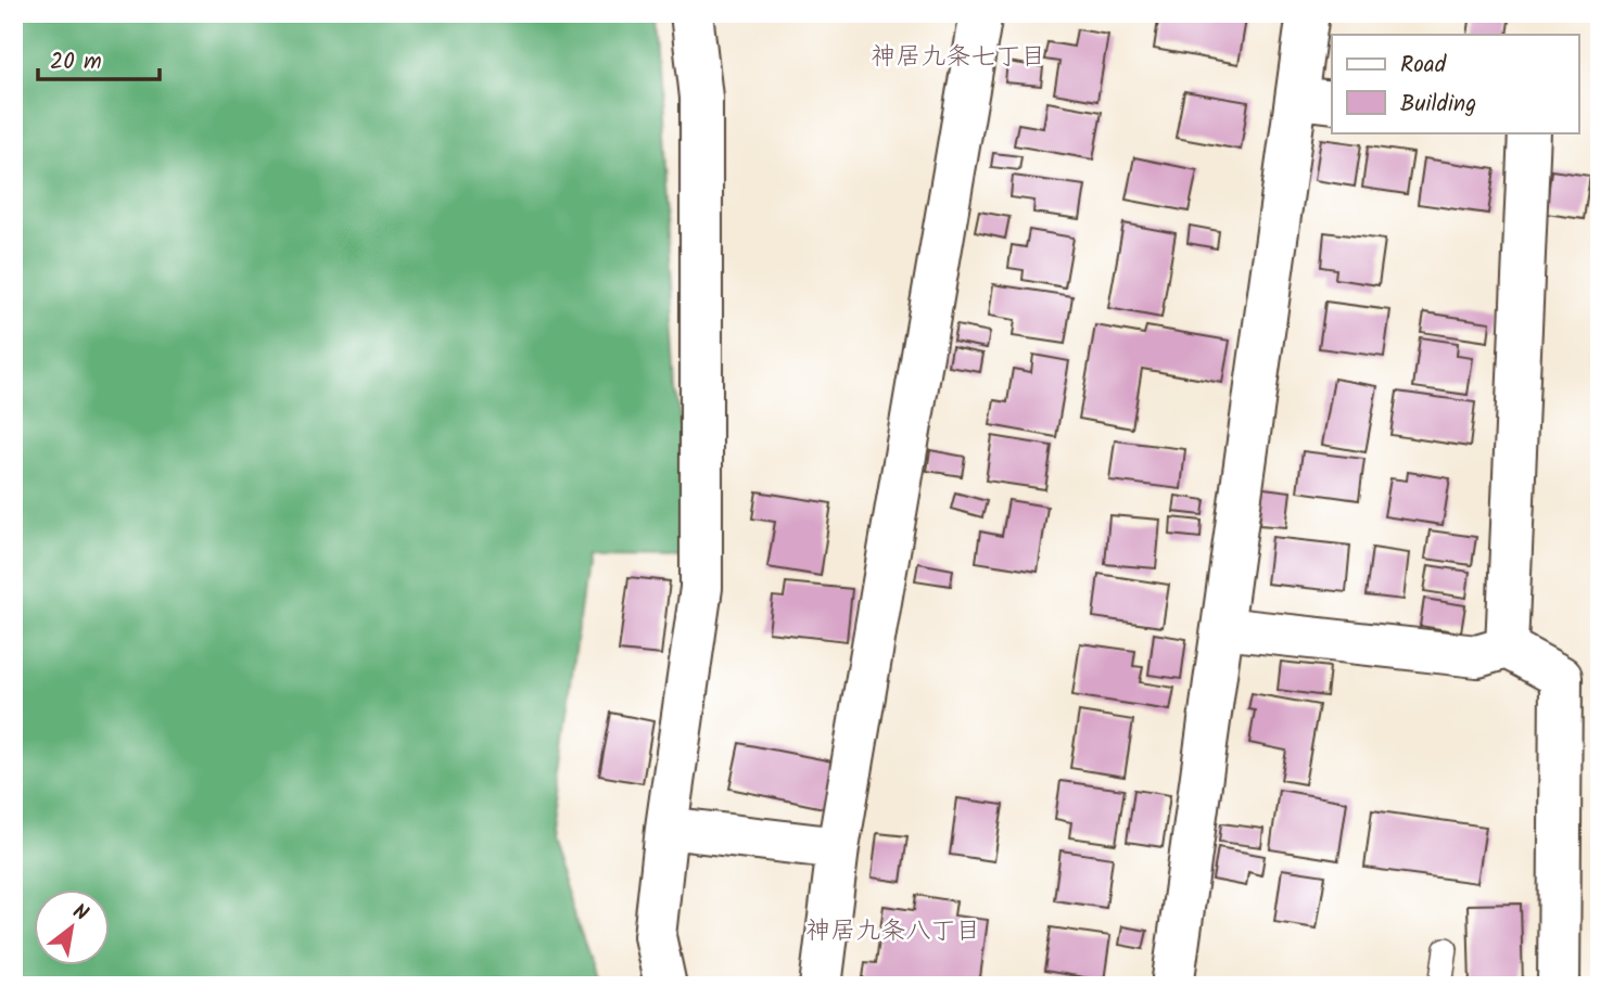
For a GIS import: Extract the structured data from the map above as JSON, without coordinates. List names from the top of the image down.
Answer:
{
  "districts": ["神居九条七丁目", "神居九条八丁目"],
  "legend": ["Road", "Building"],
  "scale_bar": "20 m",
  "north": "top right"
}
